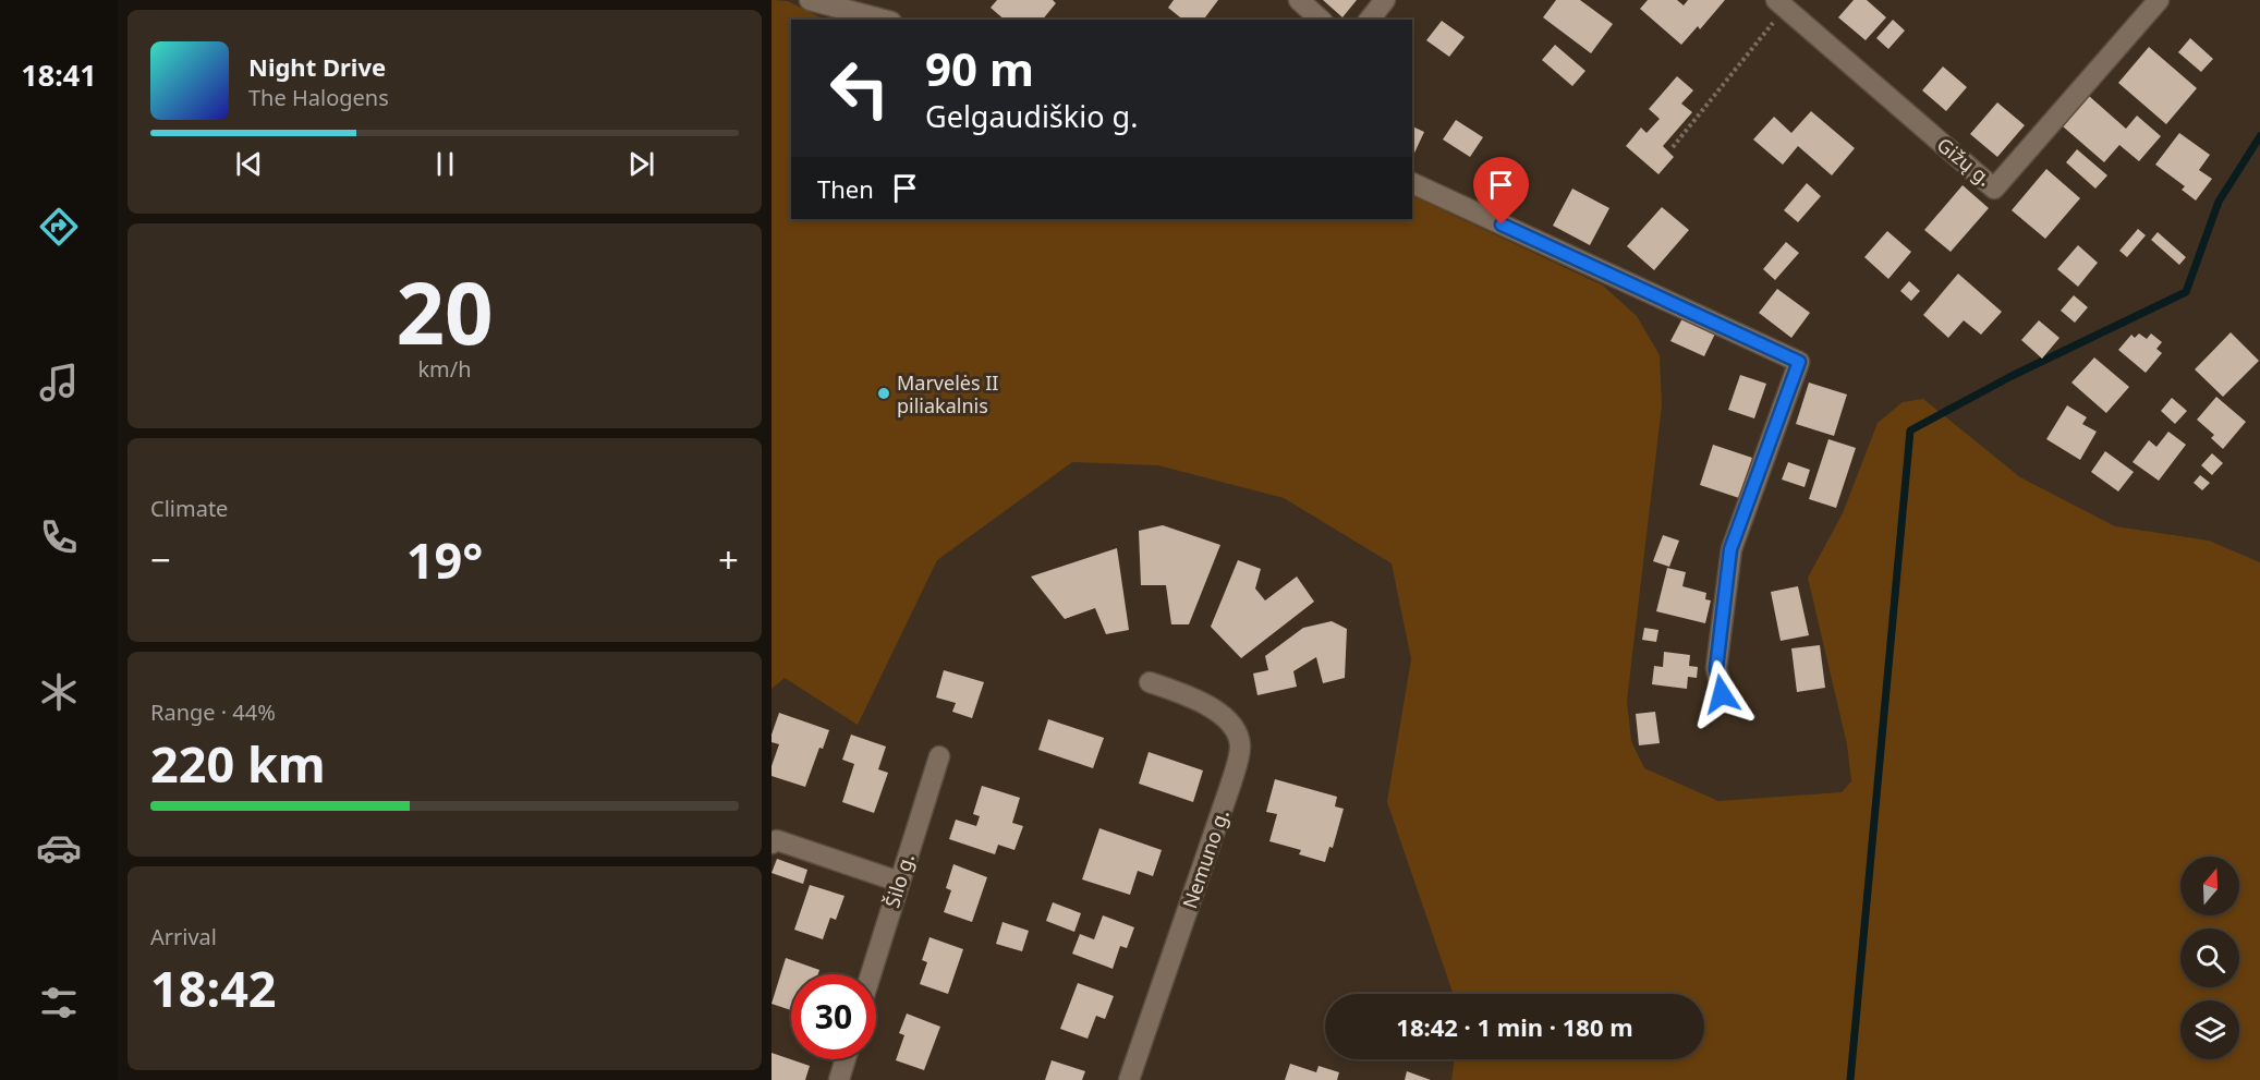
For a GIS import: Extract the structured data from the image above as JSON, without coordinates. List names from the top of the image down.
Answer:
{
  "streets": {
    "street": ["Gižų g.", "Nemuno g.", "Šilo g."]
  },
  "places": ["Marvelės II piliakalnis"],
  "north": "top",
  "page": {
    "tabs": "18:41",
    "turn": ["90 m", "Gelgaudiškio g."],
    "song": ["Night Drive", "The Halogens"],
    "then": "Then",
    "tile": [
      ["20", "km/h"],
      "Climate",
      ["Range · 44%", "220 km"],
      ["Arrival", "18:42"]
    ],
    "heat": ["−", "19°", "+"],
    "limit": "30",
    "trip": "18:42 · 1 min · 180 m"
  }
}
